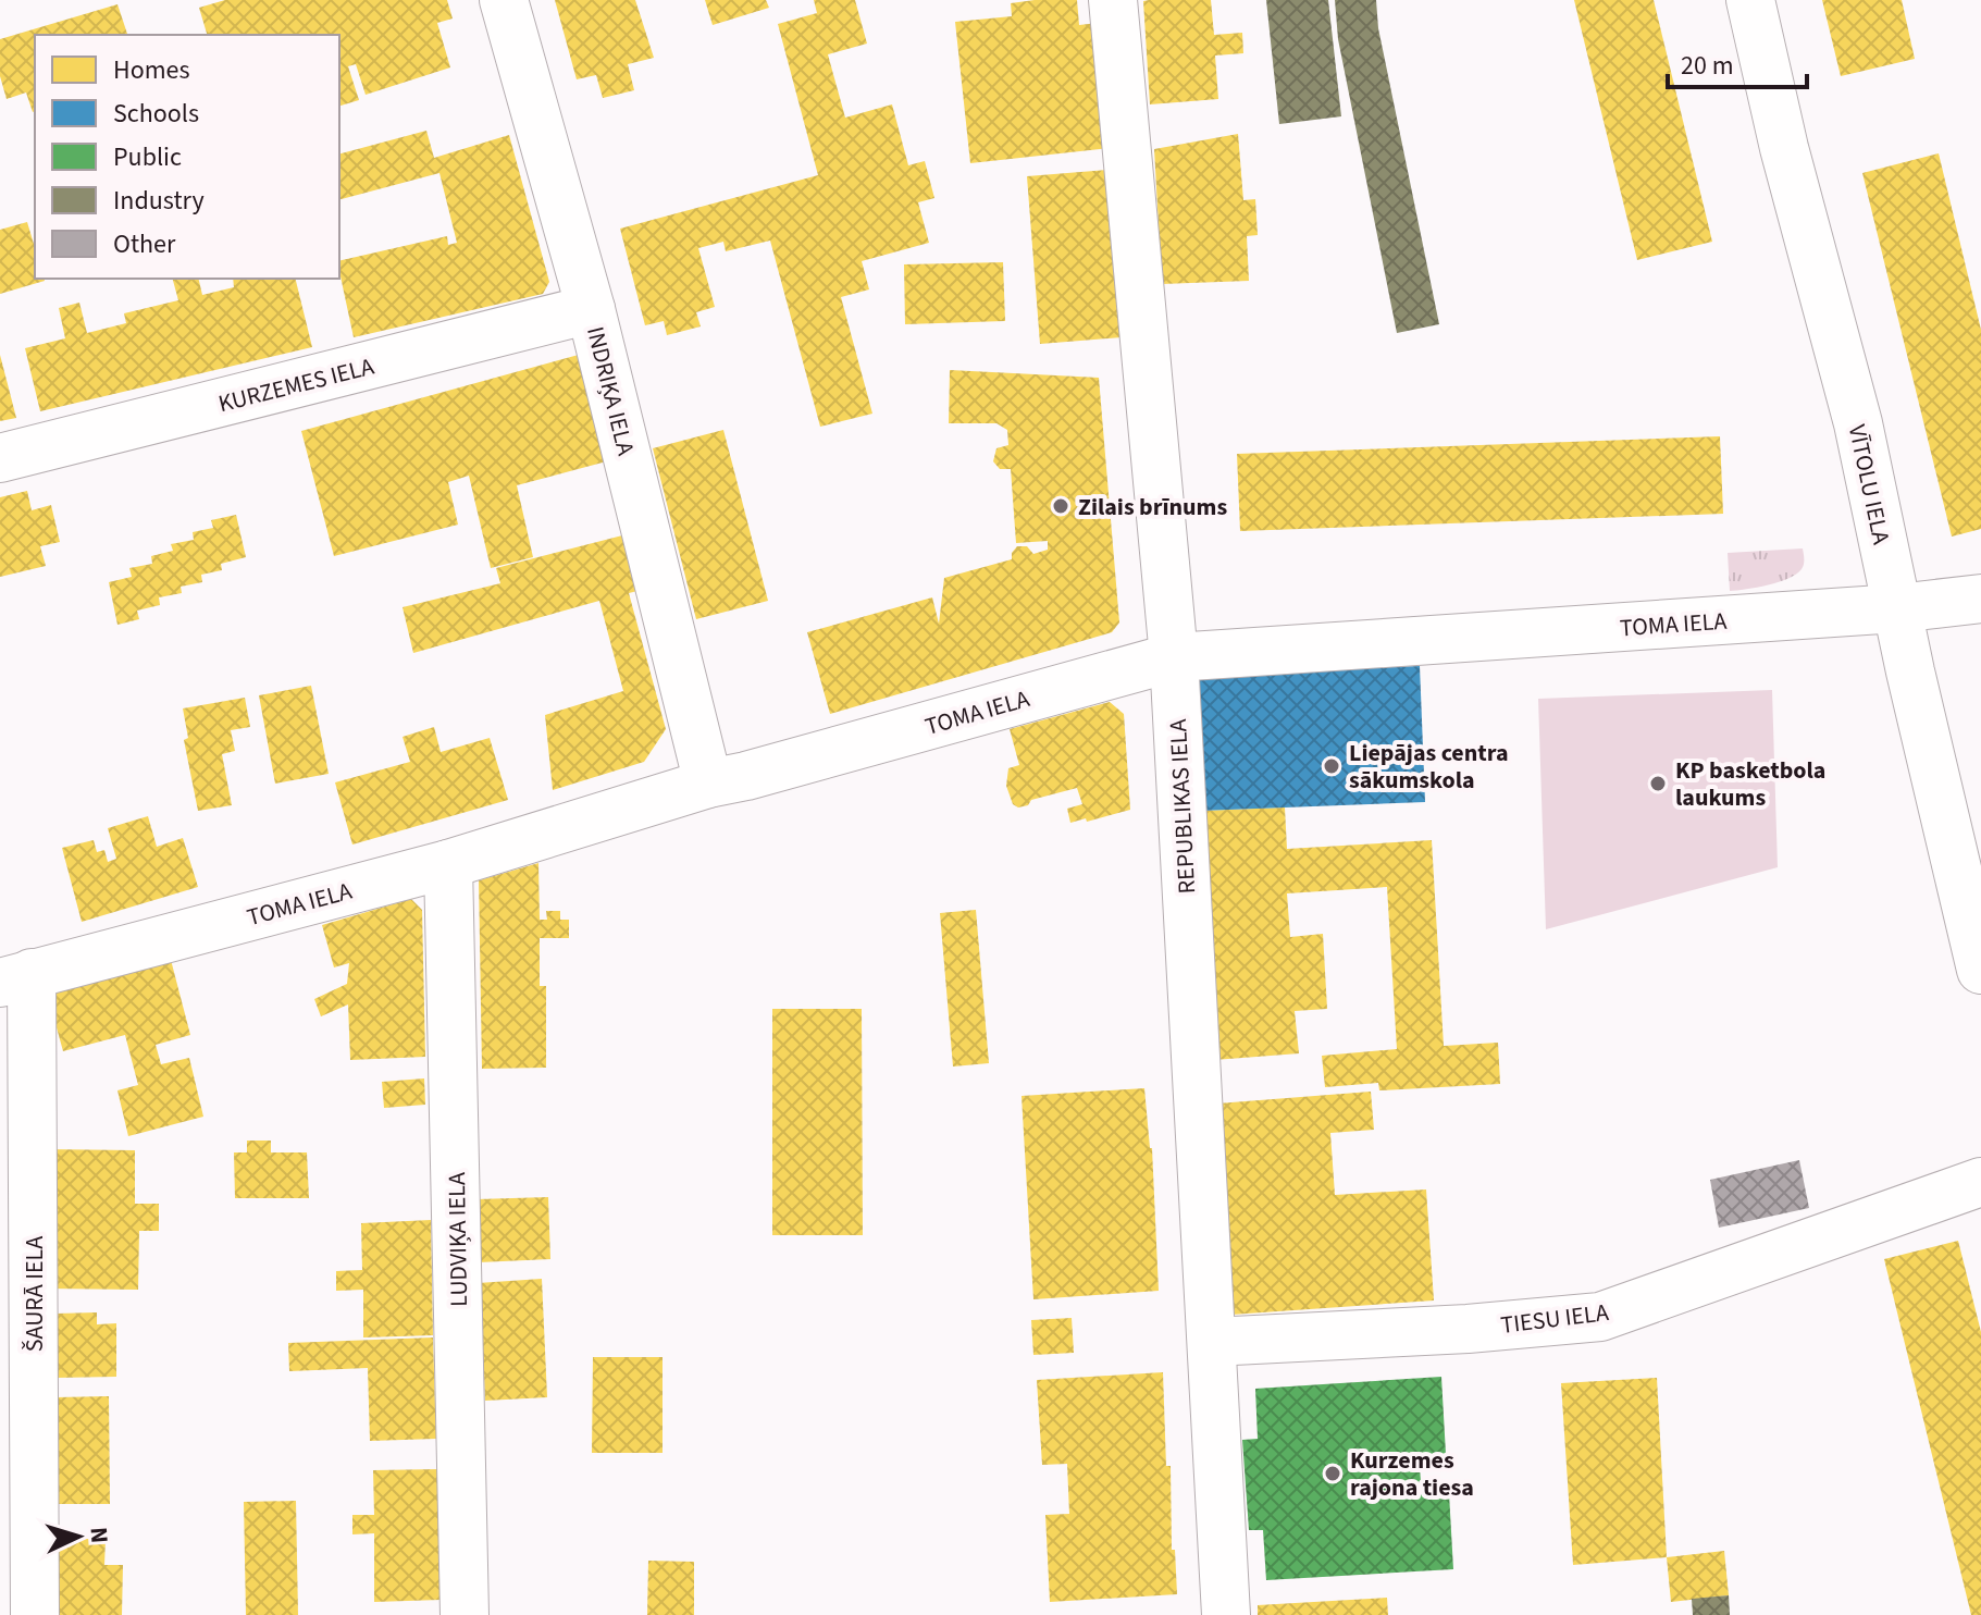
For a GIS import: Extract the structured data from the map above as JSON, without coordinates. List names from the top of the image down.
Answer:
{
  "streets": {
    "street": [
      "KURZEMES IELA",
      "INDRIĶA IELA",
      "VĪTOLU IELA",
      "TOMA IELA",
      "REPUBLIKAS IELA",
      "LUDVIĶA IELA",
      "ŠAURĀ IELA",
      "TIESU IELA"
    ]
  },
  "crossings": [
    ["KURZEMES IELA", "INDRIĶA IELA"],
    ["INDRIĶA IELA", "TOMA IELA"],
    ["VĪTOLU IELA", "TOMA IELA"],
    ["TOMA IELA", "REPUBLIKAS IELA"],
    ["TOMA IELA", "LUDVIĶA IELA"],
    ["TOMA IELA", "ŠAURĀ IELA"],
    ["REPUBLIKAS IELA", "TIESU IELA"]
  ],
  "places": [
    "Zilais brīnums",
    "Liepājas centra sākumskola",
    "KP basketbola laukums",
    "Kurzemes rajona tiesa"
  ],
  "legend": [
    "Homes",
    "Schools",
    "Public",
    "Industry",
    "Other"
  ],
  "scale_bar": "20 m",
  "north": "right"
}
